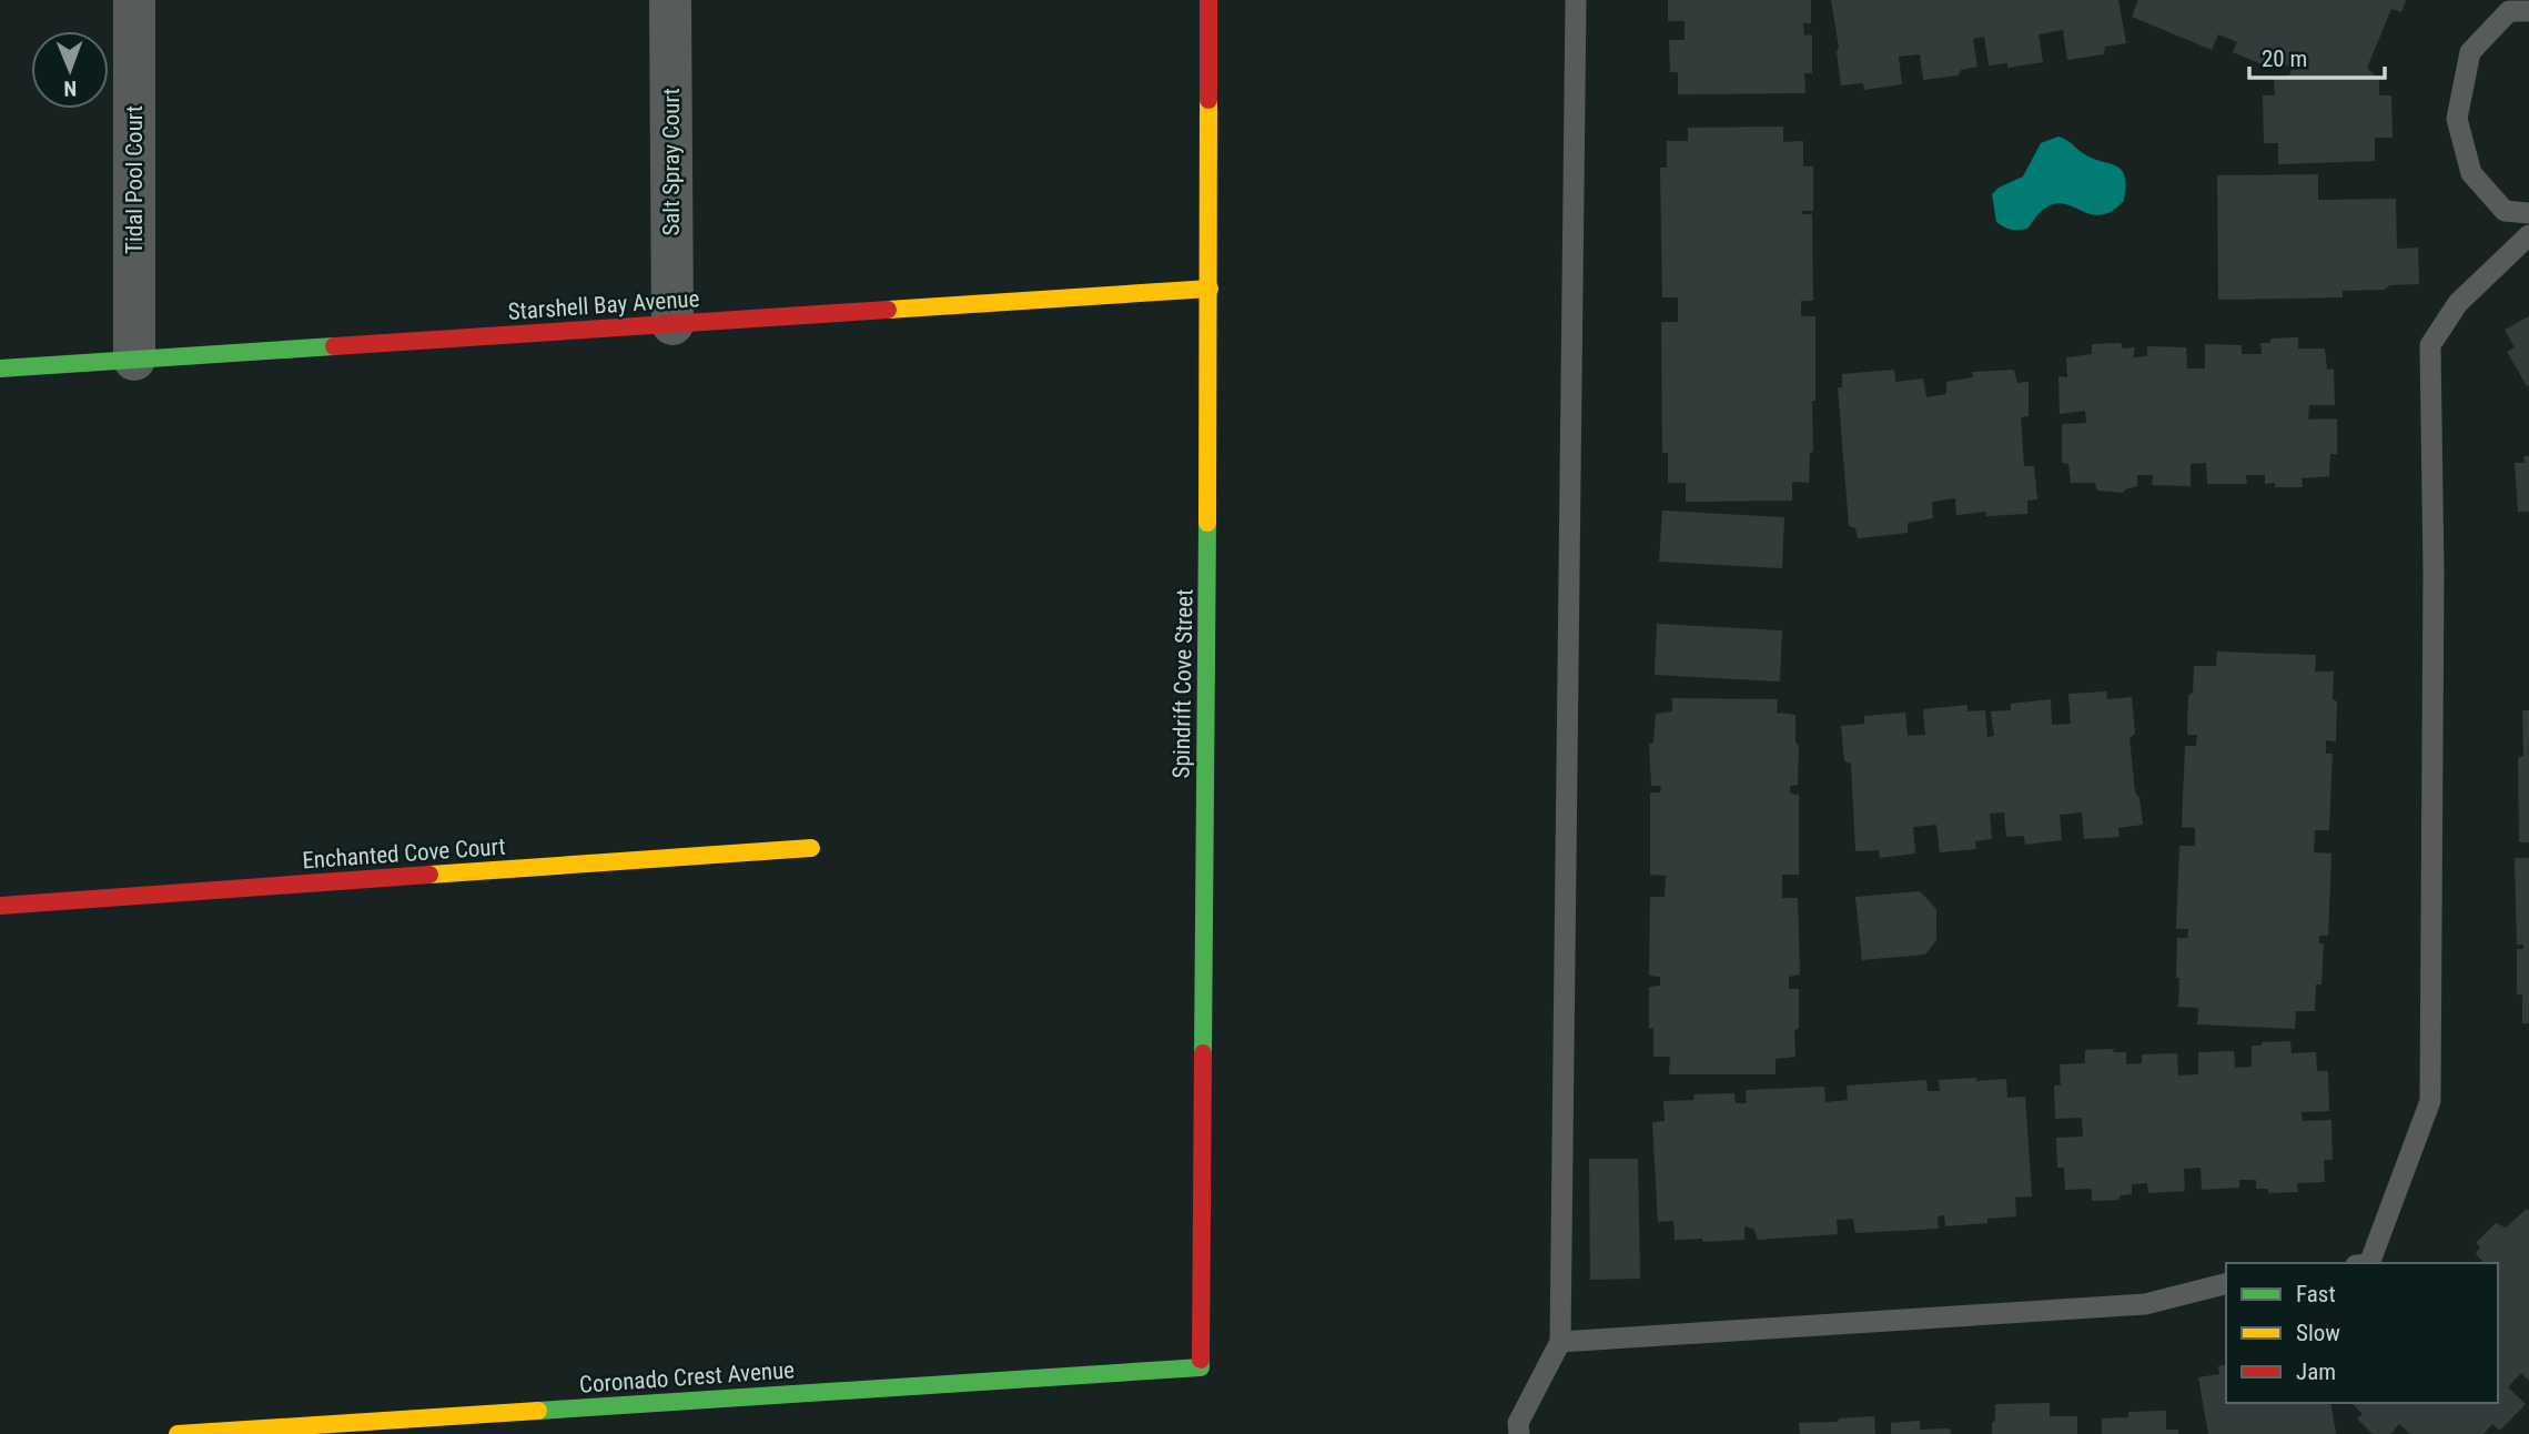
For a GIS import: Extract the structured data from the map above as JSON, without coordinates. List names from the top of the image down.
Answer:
{
  "streets": {
    "street": [
      "Salt Spray Court",
      "Tidal Pool Court",
      "Starshell Bay Avenue",
      "Spindrift Cove Street",
      "Enchanted Cove Court",
      "Coronado Crest Avenue"
    ]
  },
  "crossings": [
    ["Salt Spray Court", "Starshell Bay Avenue"],
    ["Tidal Pool Court", "Starshell Bay Avenue"],
    ["Starshell Bay Avenue", "Spindrift Cove Street"],
    ["Spindrift Cove Street", "Coronado Crest Avenue"]
  ],
  "legend": ["Fast", "Slow", "Jam"],
  "scale_bar": "20 m",
  "north": "bottom"
}
